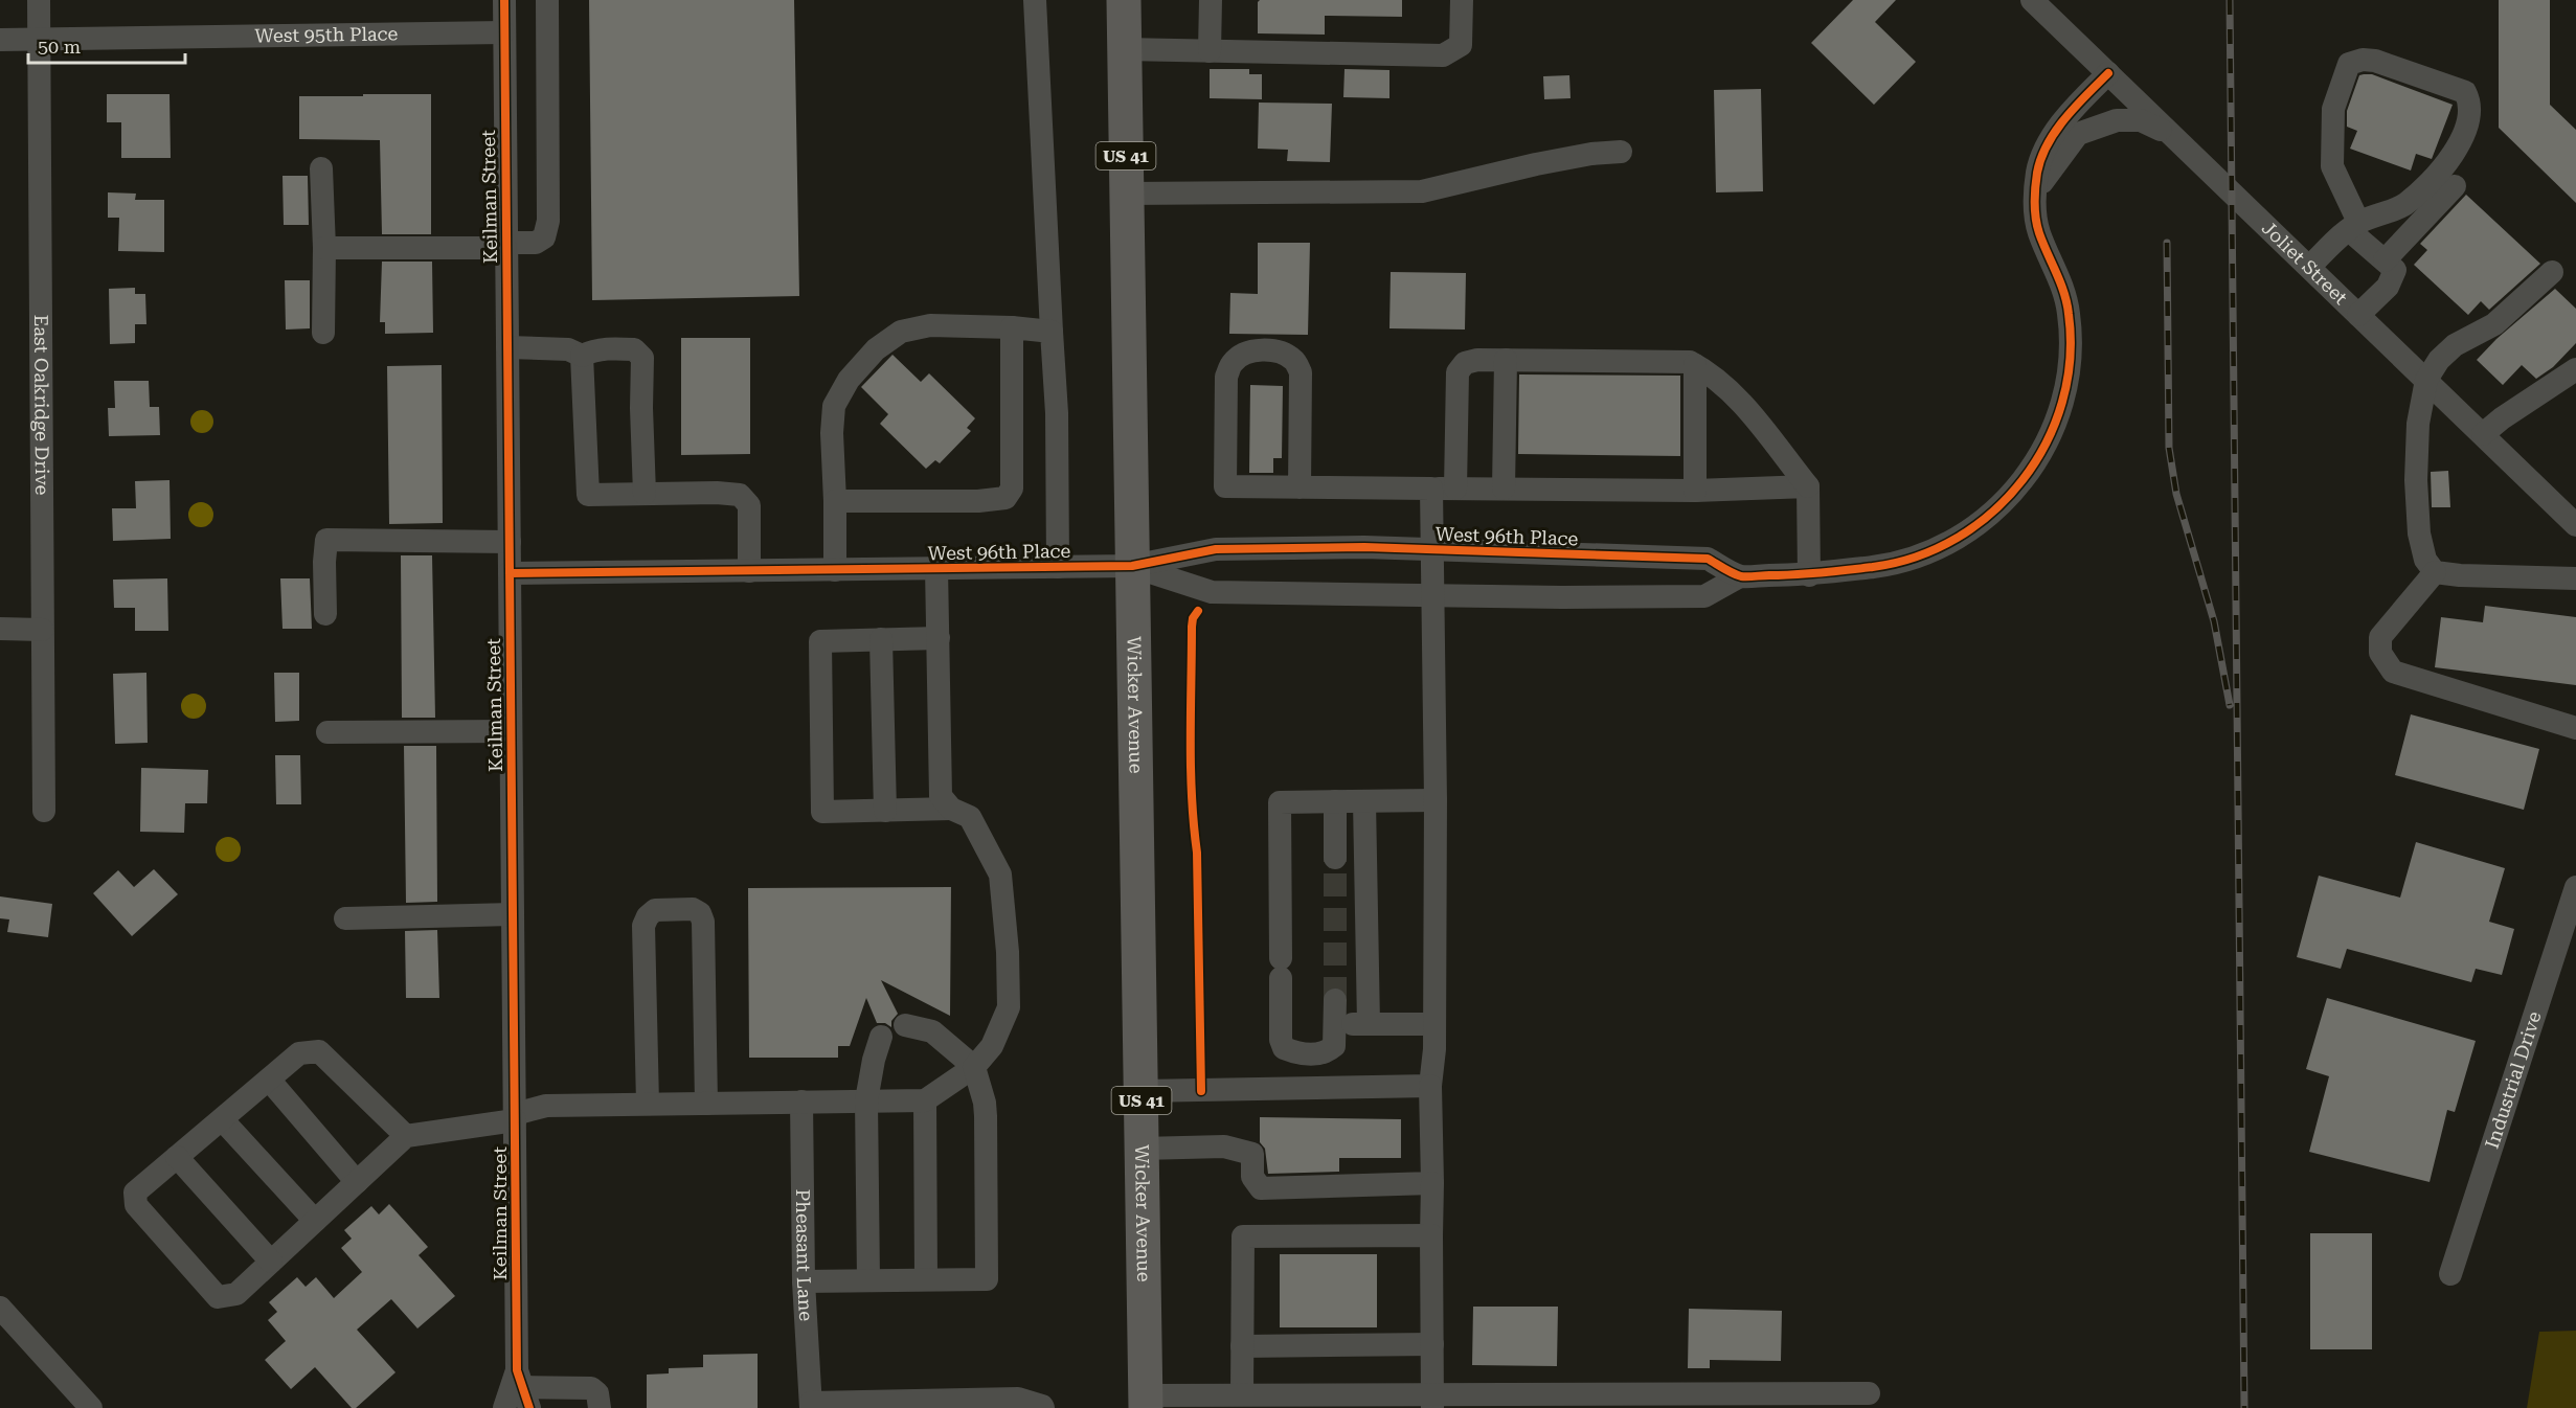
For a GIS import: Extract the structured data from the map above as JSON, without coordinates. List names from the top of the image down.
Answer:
{
  "streets": {
    "highway": ["US 41", "Wicker Avenue"],
    "street": [
      "West 95th Place",
      "Keilman Street",
      "Joliet Street",
      "East Oakridge Drive",
      "West 96th Place",
      "Industrial Drive",
      "Pheasant Lane"
    ]
  },
  "crossings": [
    ["West 95th Place", "Keilman Street"],
    ["West 95th Place", "East Oakridge Drive"],
    ["Keilman Street", "West 96th Place"],
    ["Joliet Street", "West 96th Place"],
    ["West 96th Place", "Wicker Avenue"]
  ],
  "scale_bar": "50 m"
}
